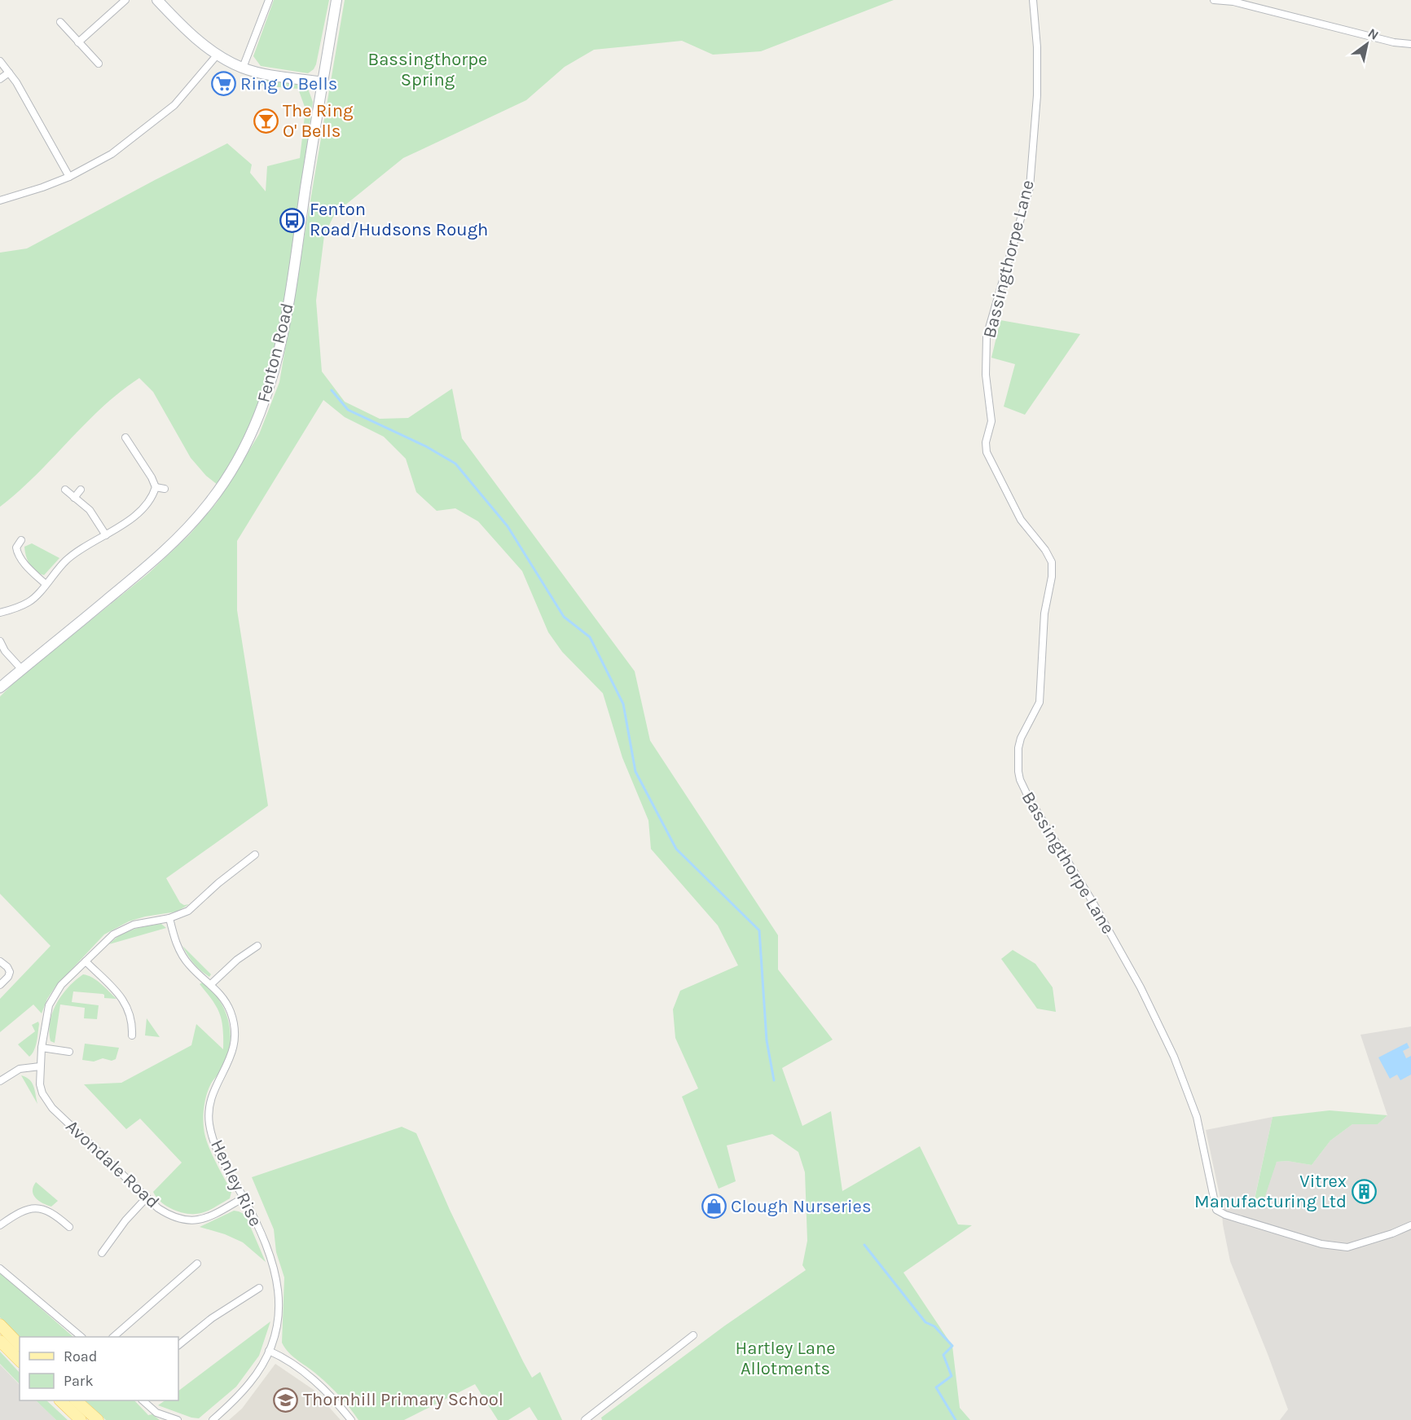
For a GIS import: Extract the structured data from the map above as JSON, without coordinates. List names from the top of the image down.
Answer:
{
  "streets": {
    "street": [
      "Bassingthorpe Lane",
      "Fenton Road",
      "Avondale Road",
      "Henley Rise"
    ]
  },
  "crossings": [
    ["Avondale Road", "Henley Rise"]
  ],
  "parks": ["Bassingthorpe Spring", "Hartley Lane Allotments"],
  "places": {
    "supermarket": ["Ring O Bells"],
    "bar": ["The Ring O' Bells"],
    "bus stop": ["Fenton Road/Hudsons Rough"],
    "building": ["Vitrex Manufacturing Ltd"],
    "shop": ["Clough Nurseries"],
    "school or university": ["Thornhill Primary School"]
  },
  "legend": ["Road", "Park"],
  "north": "top right"
}
